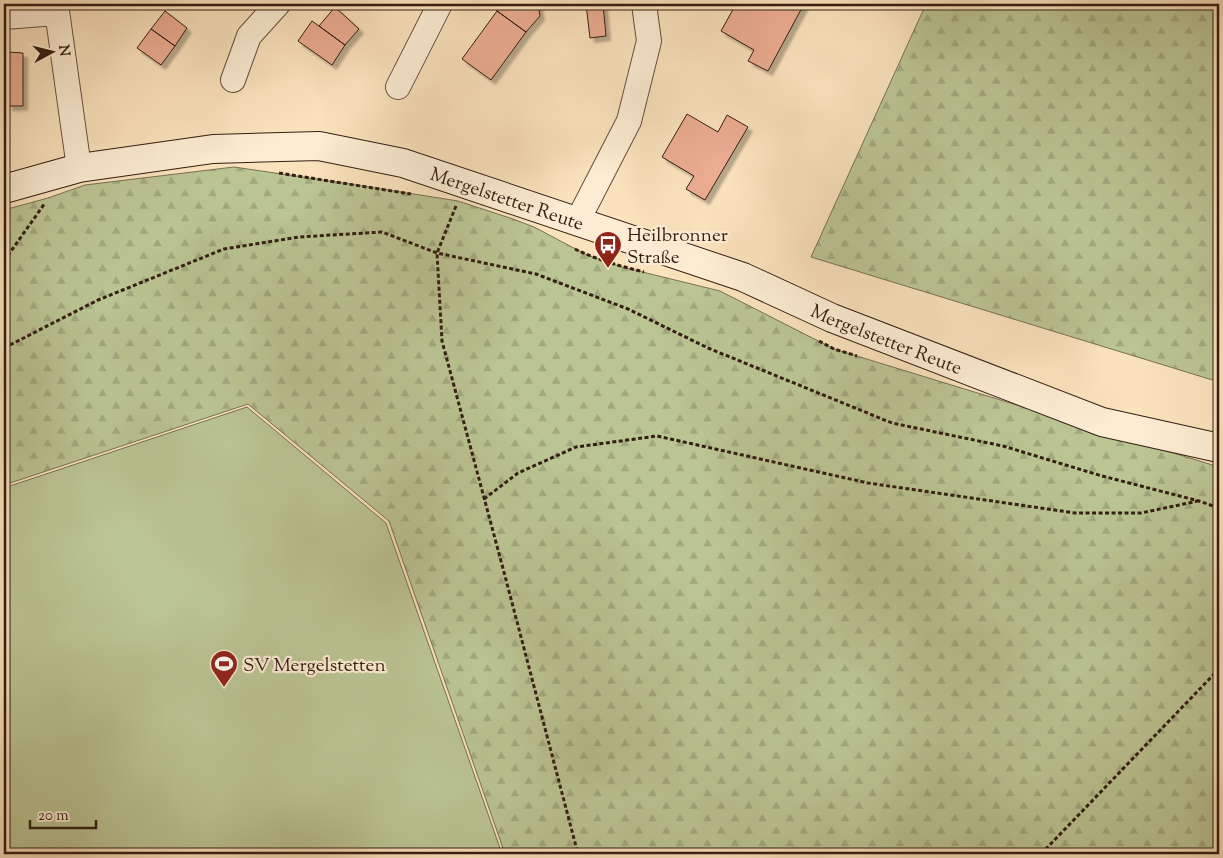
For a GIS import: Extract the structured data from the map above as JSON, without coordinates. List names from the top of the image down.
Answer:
{
  "streets": {
    "street": ["Mergelstetter Reute"]
  },
  "places": {
    "bus stop": ["Heilbronner Straße"],
    "sports": ["SV Mergelstetten"]
  },
  "scale_bar": "20 m",
  "north": "right"
}
